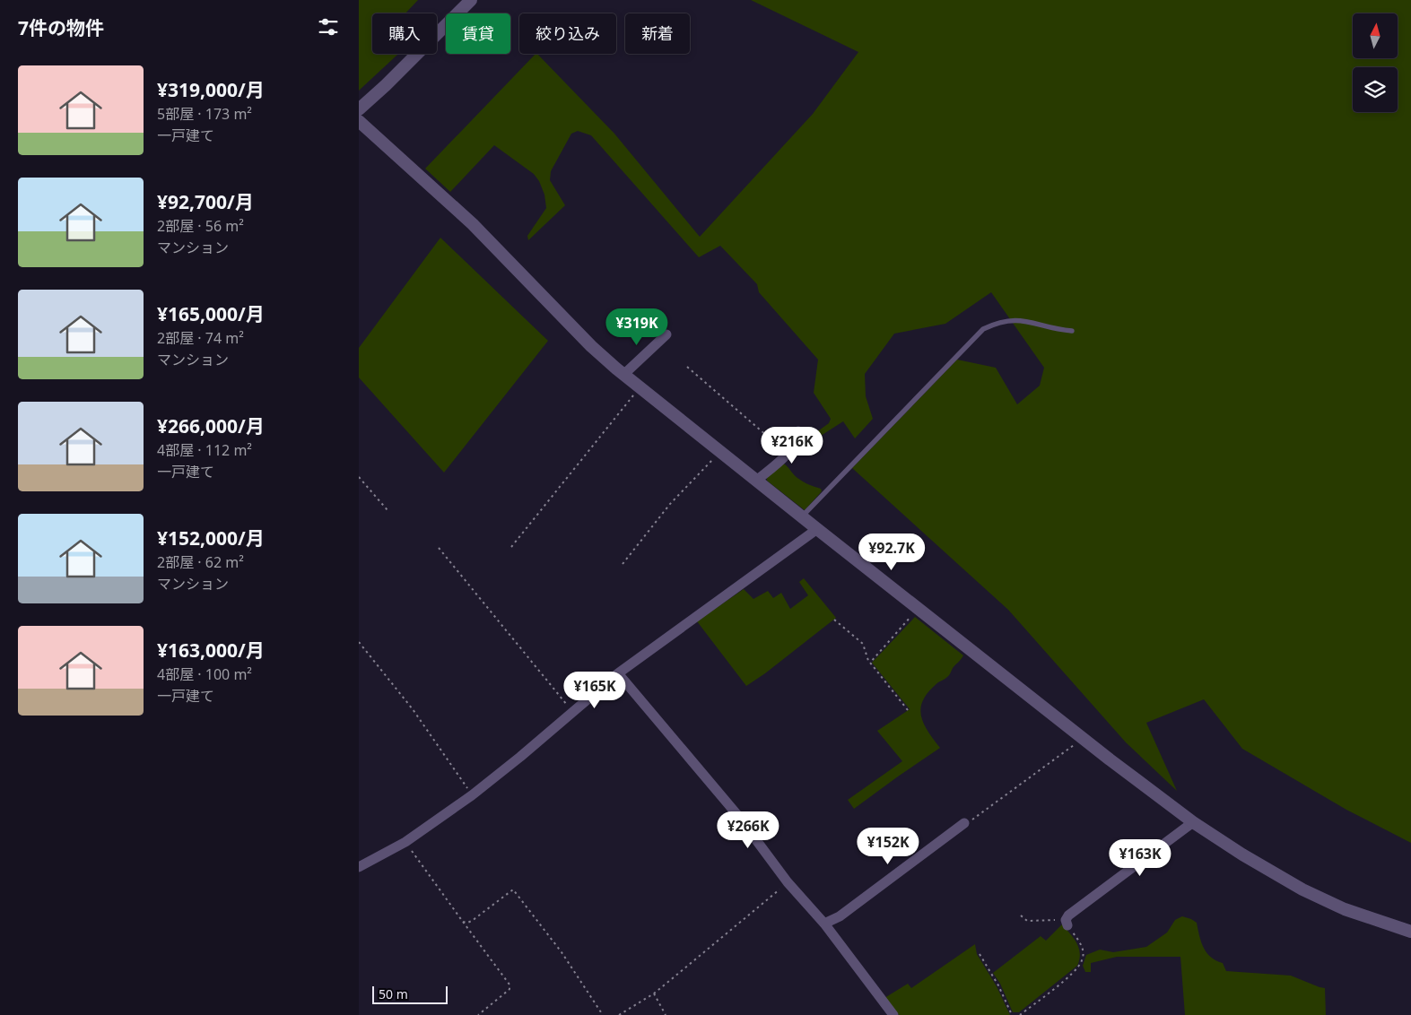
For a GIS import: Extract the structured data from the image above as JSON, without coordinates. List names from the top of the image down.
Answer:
{
  "scale_bar": "50 m",
  "north": "top",
  "page": {
    "heading": "7件の物件",
    "chip": [
      "購入",
      "賃貸",
      "絞り込み",
      "新着"
    ],
    "list": [
      {
        "name": "¥319,000/月",
        "note": "5部屋 · 173 m² · 一戸建て"
      },
      {
        "name": "¥92,700/月",
        "note": "2部屋 · 56 m² · マンション"
      },
      {
        "name": "¥165,000/月",
        "note": "2部屋 · 74 m² · マンション"
      },
      {
        "name": "¥266,000/月",
        "note": "4部屋 · 112 m² · 一戸建て"
      },
      {
        "name": "¥152,000/月",
        "note": "2部屋 · 62 m² · マンション"
      },
      {
        "name": "¥163,000/月",
        "note": "4部屋 · 100 m² · 一戸建て"
      }
    ],
    "price": [
      "¥319K",
      "¥216K",
      "¥92.7K",
      "¥165K",
      "¥266K",
      "¥152K",
      "¥163K"
    ],
    "scale": "50 m"
  }
}
